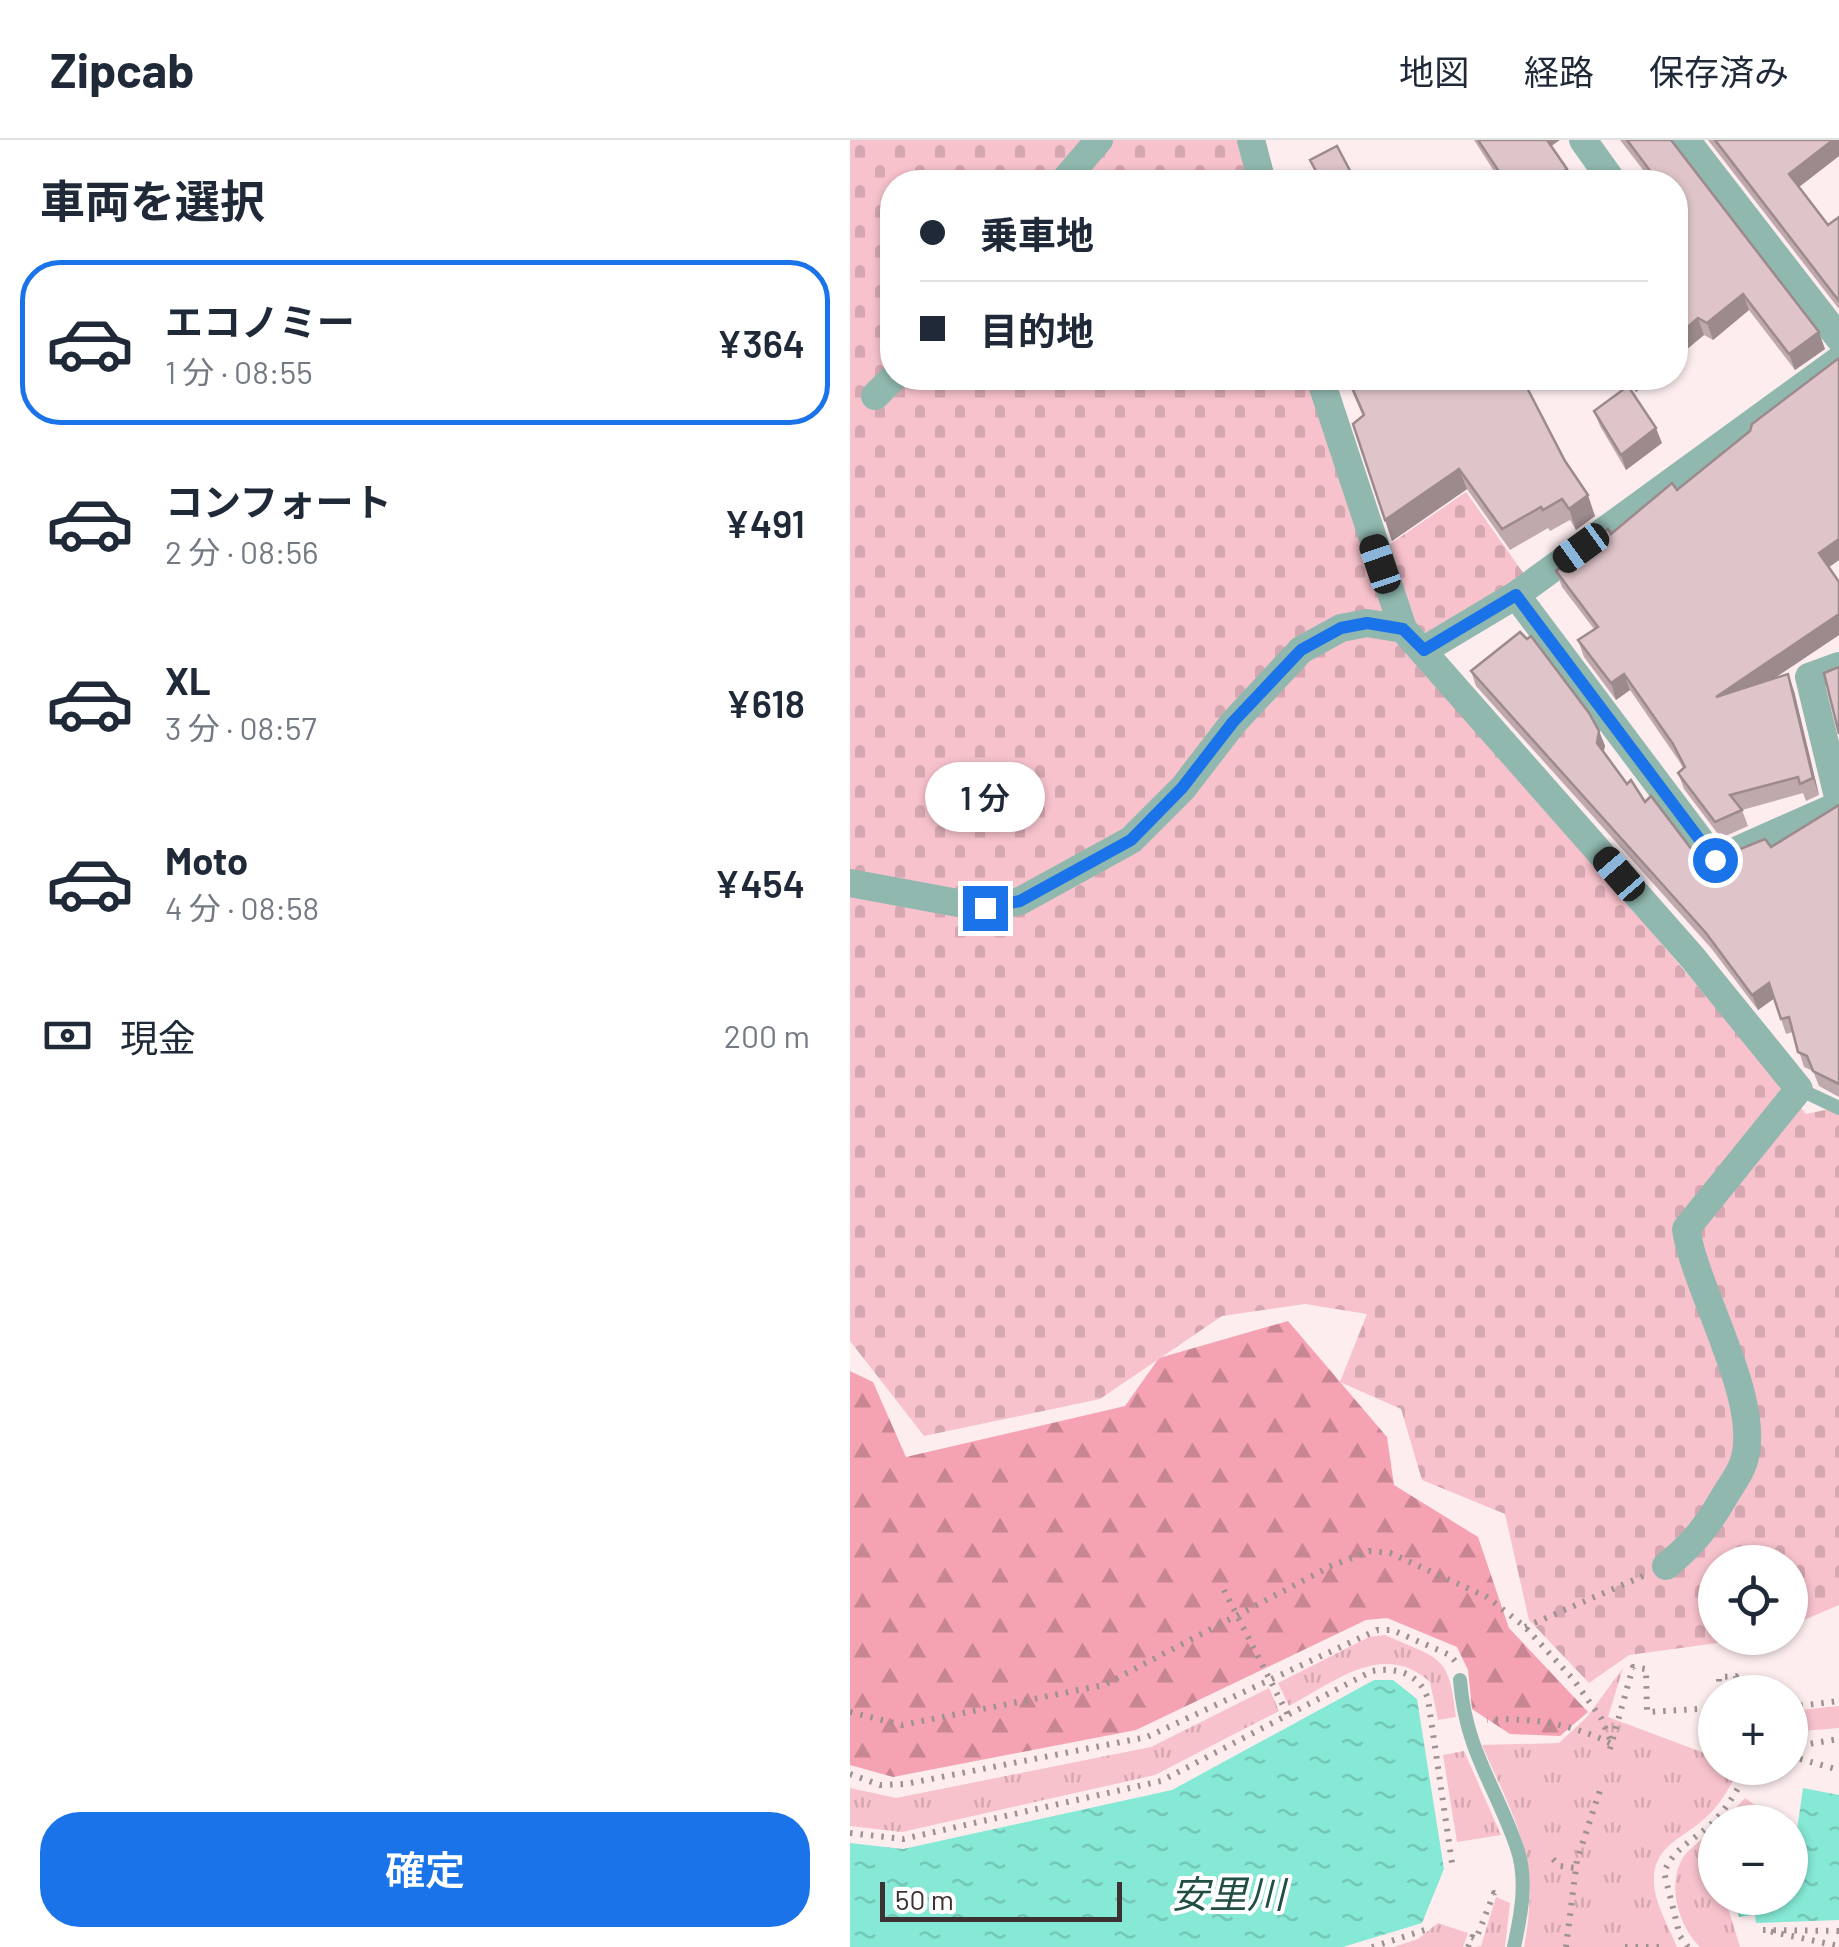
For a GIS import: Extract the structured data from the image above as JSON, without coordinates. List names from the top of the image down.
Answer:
{
  "water": ["安里川"],
  "scale_bar": "50 m",
  "page": {
    "header": "Zipcab",
    "nav": ["地図", "経路", "保存済み"],
    "heading": "車両を選択",
    "banner": ["乗車地", "目的地"],
    "list": [
      {
        "name": "エコノミー",
        "note": "1 分 · 08:55",
        "value": "¥364"
      },
      {
        "name": "コンフォート",
        "note": "2 分 · 08:56",
        "value": "¥491"
      },
      {
        "name": "XL",
        "note": "3 分 · 08:57",
        "value": "¥618"
      },
      {
        "name": "Moto",
        "note": "4 分 · 08:58",
        "value": "¥454"
      }
    ],
    "bubble": "1 分",
    "pay": ["現金", "200 m"],
    "map_buttons": ["+", "−"],
    "buttons": "確定",
    "scale": "50 m"
  }
}
